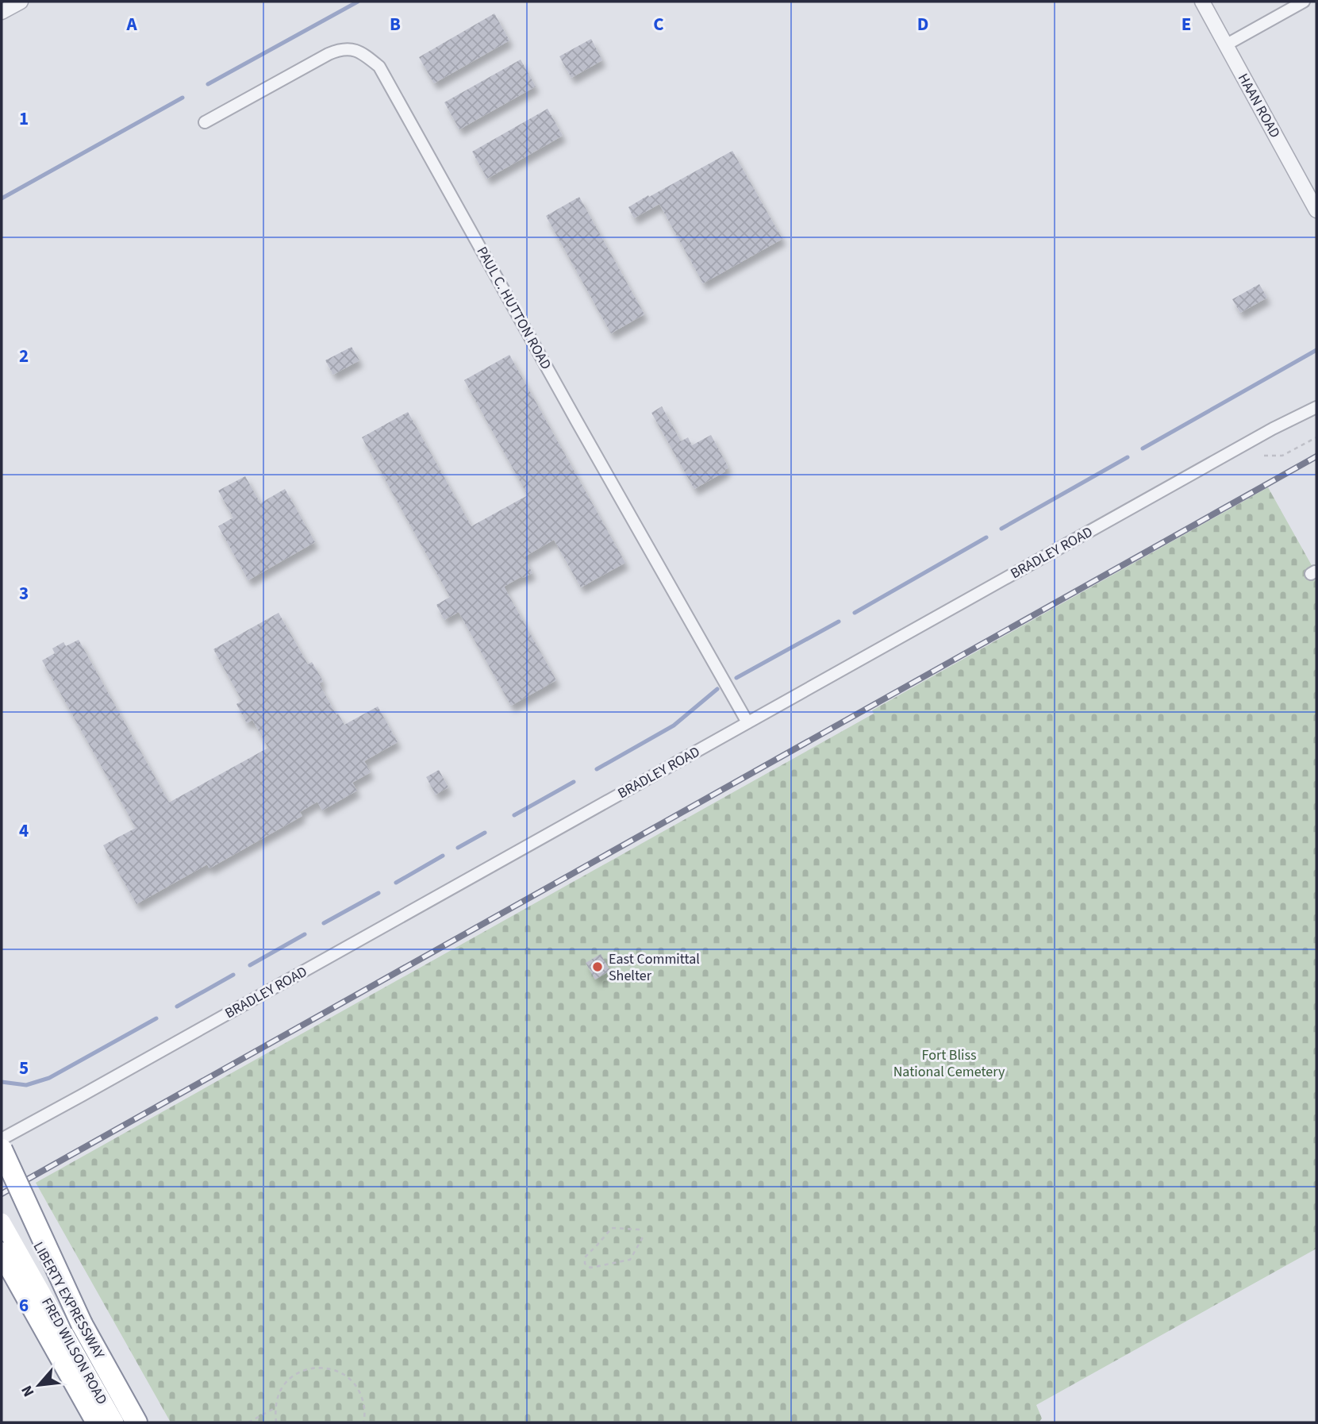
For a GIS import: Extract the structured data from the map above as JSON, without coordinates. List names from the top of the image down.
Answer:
{
  "streets": {
    "highway": ["LIBERTY EXPRESSWAY"],
    "main road": ["FRED WILSON ROAD"],
    "street": ["HAAN ROAD", "PAUL C. HUTTON ROAD", "BRADLEY ROAD"]
  },
  "crossings": [
    ["PAUL C. HUTTON ROAD", "BRADLEY ROAD"]
  ],
  "parks": ["Fort Bliss National Cemetery"],
  "places": ["East Committal Shelter"],
  "north": "bottom left",
  "grid": {
    "columns": [
      "A",
      "B",
      "C",
      "D",
      "E"
    ],
    "rows": [
      "1",
      "2",
      "3",
      "4",
      "5",
      "6"
    ]
  }
}
